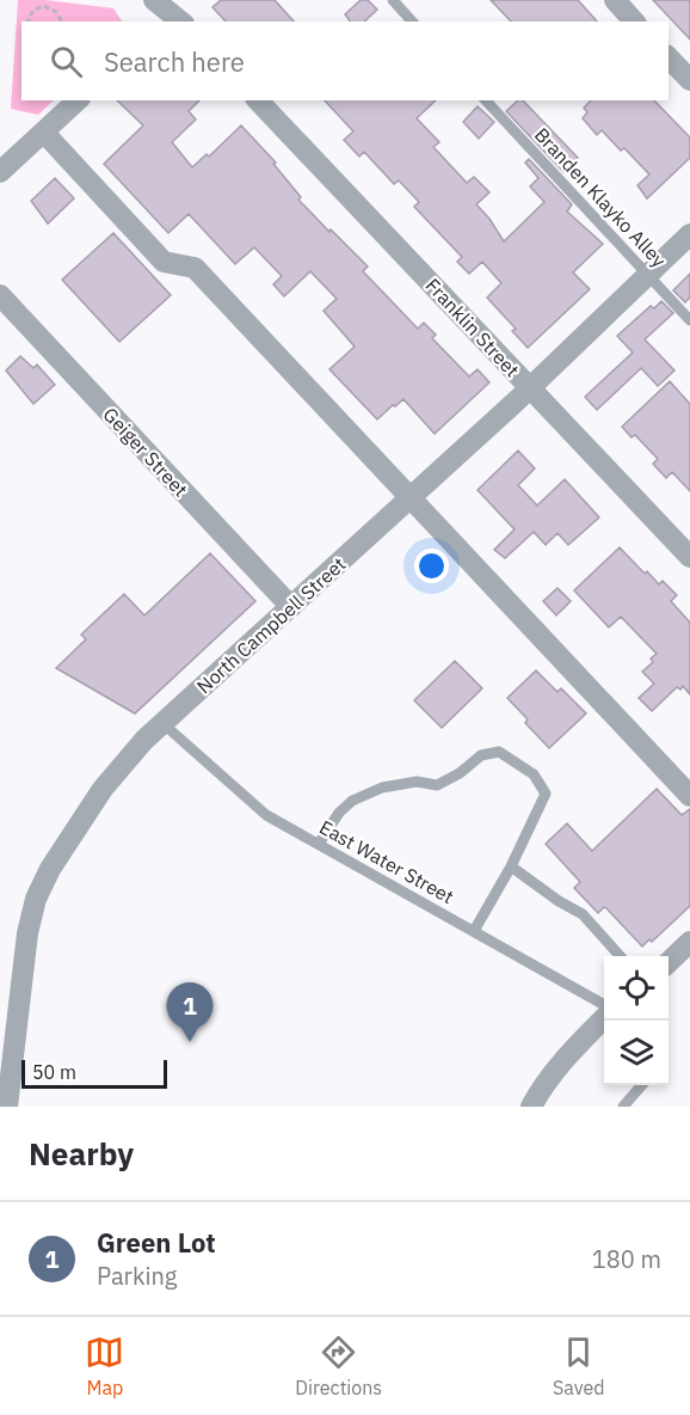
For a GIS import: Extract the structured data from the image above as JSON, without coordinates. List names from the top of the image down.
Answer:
{
  "streets": {
    "street": ["Franklin Street", "Geiger Street", "North Campbell Street"],
    "lane": ["Branden Klayko Alley", "East Water Street"]
  },
  "crossings": [
    ["Branden Klayko Alley", "North Campbell Street"],
    ["Franklin Street", "North Campbell Street"],
    ["Geiger Street", "North Campbell Street"],
    ["North Campbell Street", "East Water Street"]
  ],
  "scale_bar": "50 m",
  "page": {
    "search": "Search here",
    "pins": "1",
    "scale": "50 m",
    "heading": "Nearby",
    "list": [
      {
        "mark": "1",
        "name": "Green Lot",
        "note": "Parking",
        "value": "180 m"
      }
    ],
    "nav": ["Map", "Directions", "Saved"]
  }
}
